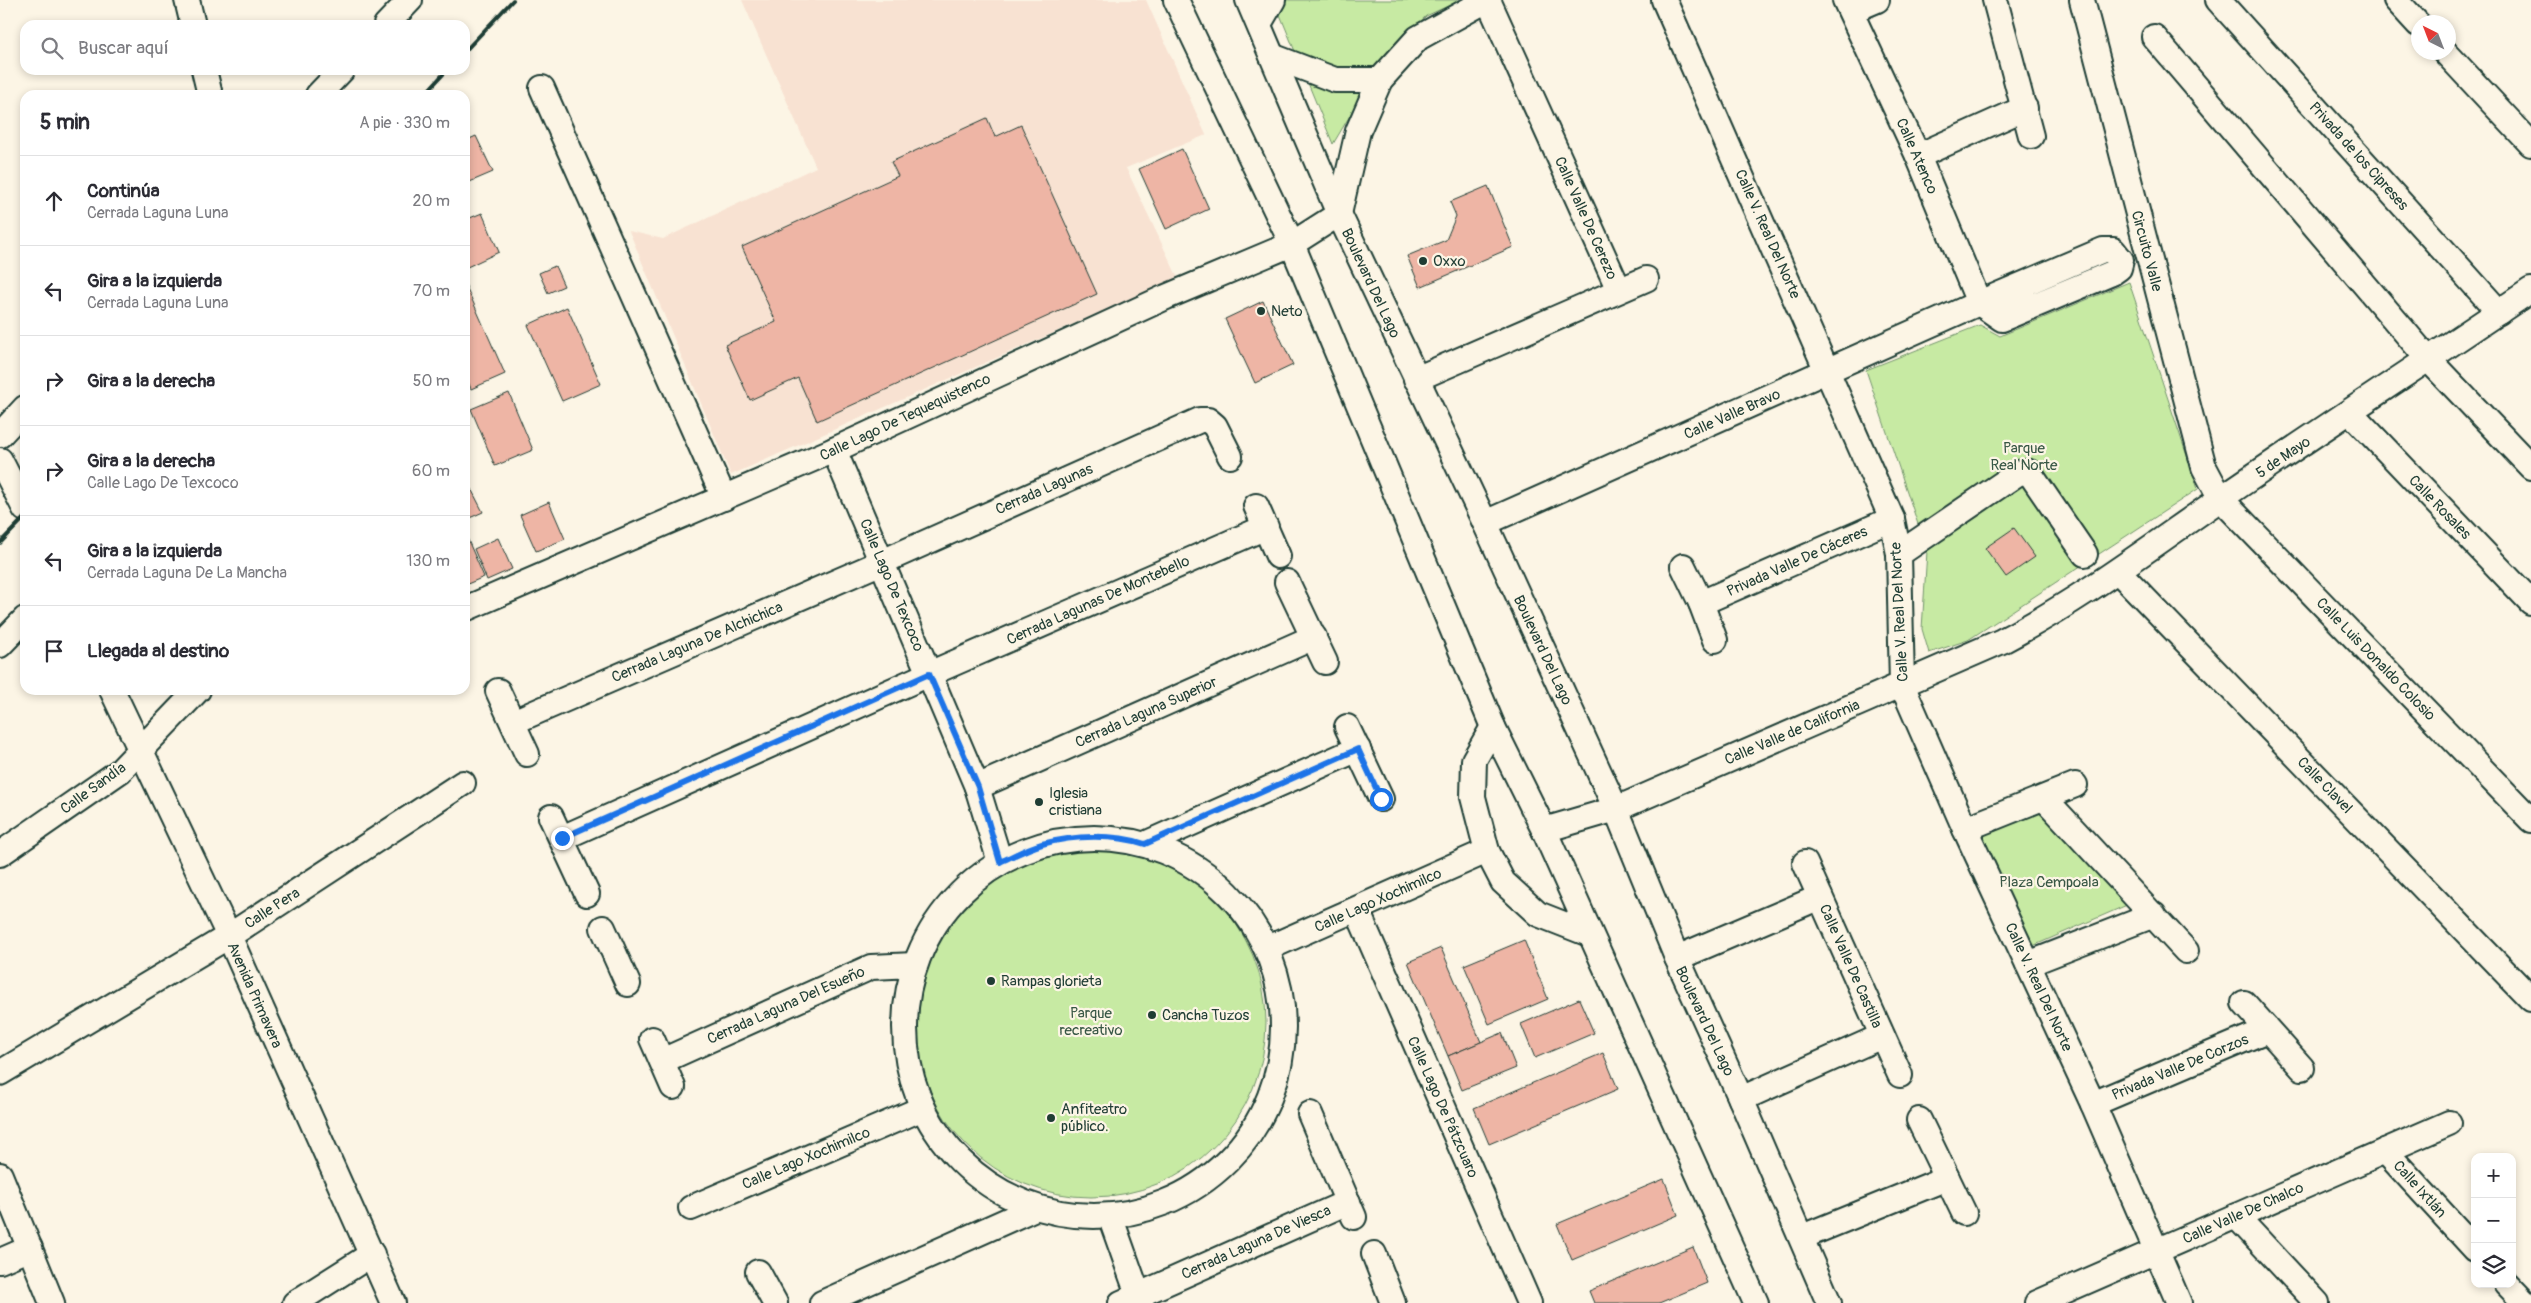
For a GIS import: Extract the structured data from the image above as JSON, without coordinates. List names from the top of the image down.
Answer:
{
  "streets": {
    "street": [
      "Calle Atenco",
      "Privada de los Cipreses",
      "Calle Valle De Cerezo",
      "Calle V. Real Del Norte",
      "Circuito Valle",
      "Boulevard Del Lago",
      "Calle Valle Bravo",
      "Calle Lago De Tequequistenco",
      "5 de Mayo",
      "Cerrada Lagunas",
      "Calle Rosales",
      "Privada Valle De Cáceres",
      "Calle Lago De Texcoco",
      "Cerrada Lagunas De Montebello",
      "Cerrada Laguna De Alchichica",
      "Calle Luis Donaldo Colosio",
      "Cerrada Laguna Superior",
      "Calle Valle de California",
      "Calle Clavel",
      "Calle Sandía",
      "Calle Lago Xochimilco",
      "Calle Pera",
      "Calle Valle De Castilla",
      "Avenida Primavera",
      "Cerrada Laguna Del Esueño",
      "Privada Valle De Corzos",
      "Calle Lago De Pátzcuaro",
      "Calle Ixtlán",
      "Calle Valle De Chalco",
      "Cerrada Laguna De Viesca"
    ]
  },
  "crossings": [
    ["Calle Atenco", "Calle Valle Bravo"],
    ["Privada de los Cipreses", "5 de Mayo"],
    ["Calle Valle De Cerezo", "Boulevard Del Lago"],
    ["Calle V. Real Del Norte", "Calle Valle Bravo"],
    ["Calle V. Real Del Norte", "Privada Valle De Cáceres"],
    ["Calle V. Real Del Norte", "Calle Valle de California"],
    ["Calle V. Real Del Norte", "Privada Valle De Corzos"],
    ["Calle V. Real Del Norte", "Calle Valle De Chalco"],
    ["Circuito Valle", "5 de Mayo"],
    ["Circuito Valle", "Calle Luis Donaldo Colosio"],
    ["Boulevard Del Lago", "Calle Valle Bravo"],
    ["Boulevard Del Lago", "Calle Lago De Tequequistenco"],
    ["Boulevard Del Lago", "Calle Valle de California"],
    ["Boulevard Del Lago", "Calle Valle De Castilla"],
    ["Calle Lago De Tequequistenco", "Calle Lago De Texcoco"],
    ["5 de Mayo", "Calle Rosales"],
    ["5 de Mayo", "Calle Luis Donaldo Colosio"],
    ["5 de Mayo", "Calle Valle de California"],
    ["5 de Mayo", "Calle Clavel"],
    ["Cerrada Lagunas", "Calle Lago De Texcoco"],
    ["Cerrada Lagunas", "Cerrada Laguna De Alchichica"],
    ["Calle Lago De Texcoco", "Cerrada Lagunas De Montebello"],
    ["Calle Lago De Texcoco", "Cerrada Laguna De Alchichica"],
    ["Calle Lago De Texcoco", "Cerrada Laguna Superior"],
    ["Calle Sandía", "Avenida Primavera"],
    ["Calle Lago Xochimilco", "Calle Lago De Pátzcuaro"],
    ["Calle Pera", "Avenida Primavera"],
    ["Calle Ixtlán", "Calle Valle De Chalco"]
  ],
  "parks": ["Parque Real Norte", "Plaza Cempoala", "Parque recreativo"],
  "places": [
    "Oxxo",
    "Neto",
    "Iglesia cristiana",
    "Rampas glorieta",
    "Cancha Tuzos",
    "Anfiteatro público."
  ],
  "north": "top left",
  "page": {
    "search": "Buscar aquí",
    "heading": ["5 min", "A pie · 330 m"],
    "list": [
      ["Continúa", "Cerrada Laguna Luna", "20 m"],
      ["Gira a la izquierda", "Cerrada Laguna Luna", "70 m"],
      ["Gira a la derecha", "50 m"],
      ["Gira a la derecha", "Calle Lago De Texcoco", "60 m"],
      ["Gira a la izquierda", "Cerrada Laguna De La Mancha", "130 m"],
      "Llegada al destino"
    ],
    "map_buttons": ["+", "−"]
  }
}
